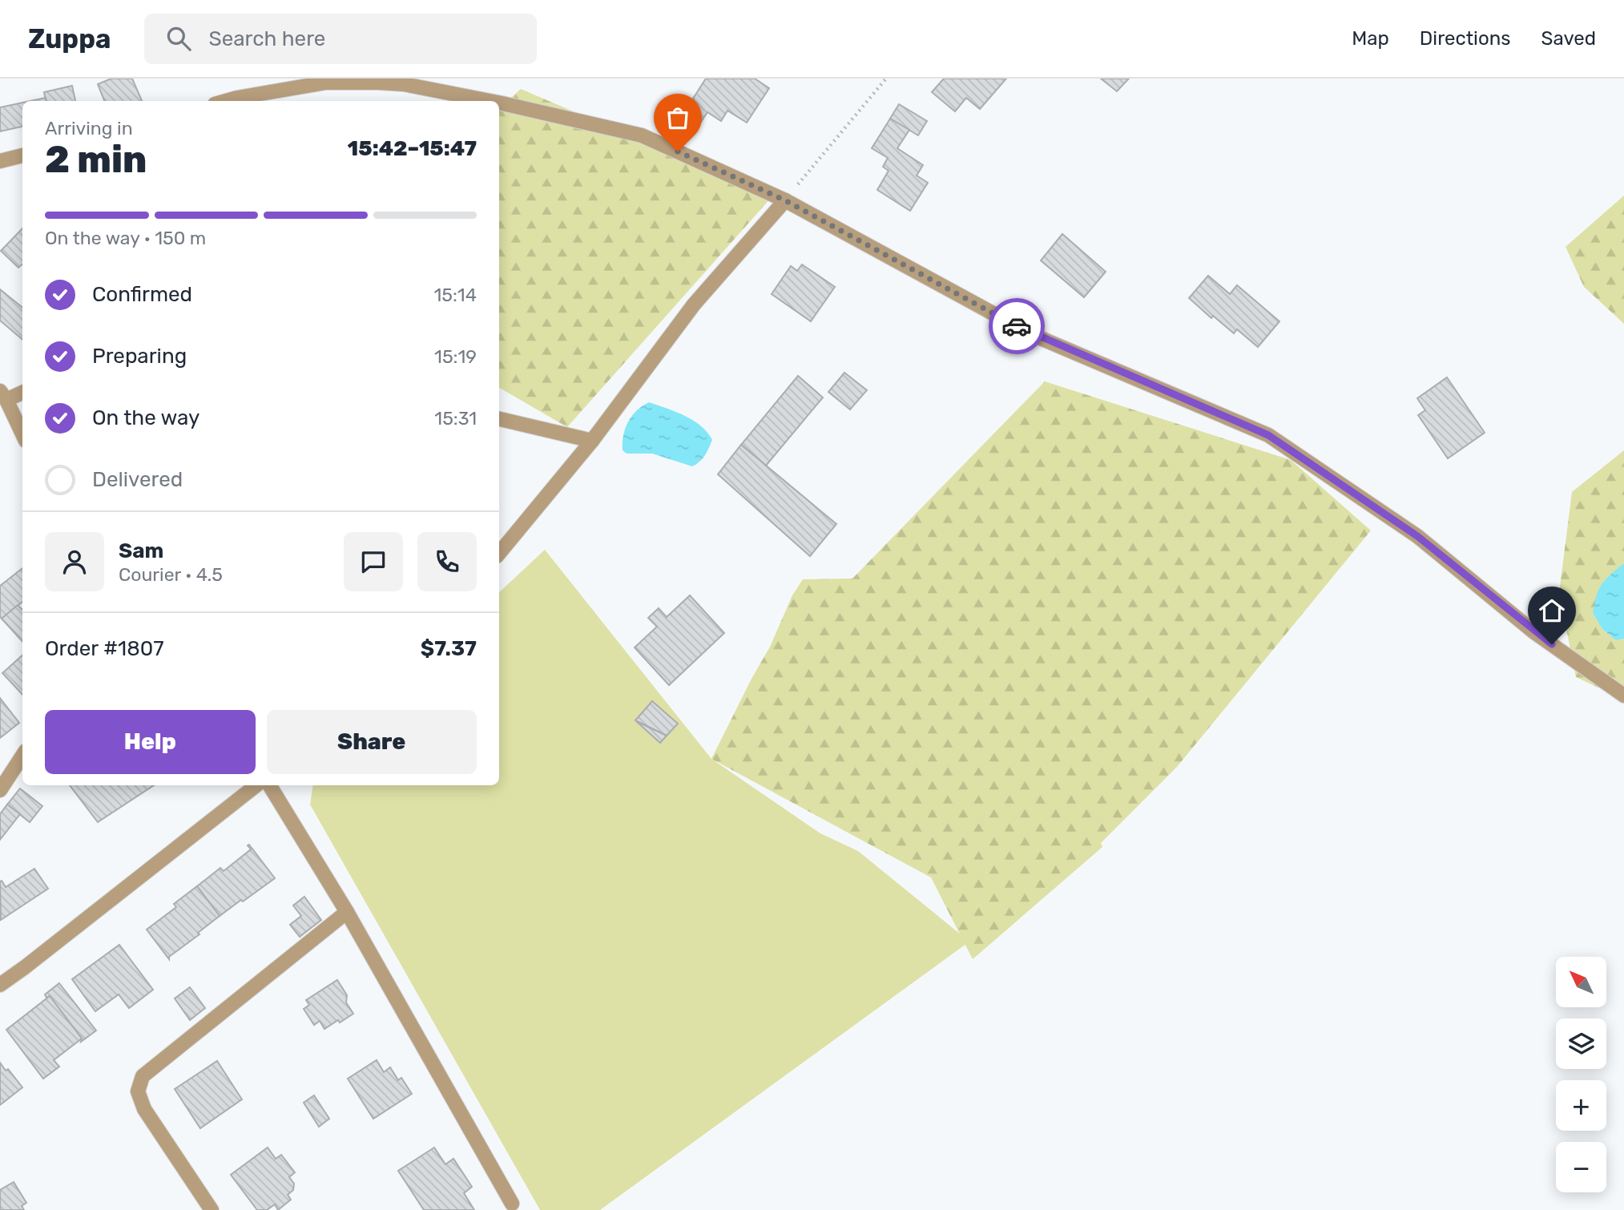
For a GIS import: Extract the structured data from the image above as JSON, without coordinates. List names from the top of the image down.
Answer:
{
  "north": "top left",
  "page": {
    "header": "Zuppa",
    "search": "Search here",
    "nav": ["Map", "Directions", "Saved"],
    "heading": ["2 min", "Arriving in", "15:42–15:47"],
    "panel": [
      "Sam",
      "Courier · 4.5",
      "Order #1807",
      "$7.37"
    ],
    "bar": "On the way · 150 m",
    "list": [
      ["Confirmed", "15:14"],
      ["Preparing", "15:19"],
      ["On the way", "15:31"],
      "Delivered"
    ],
    "buttons": ["Help", "Share"],
    "map_buttons": ["+", "−"]
  }
}
